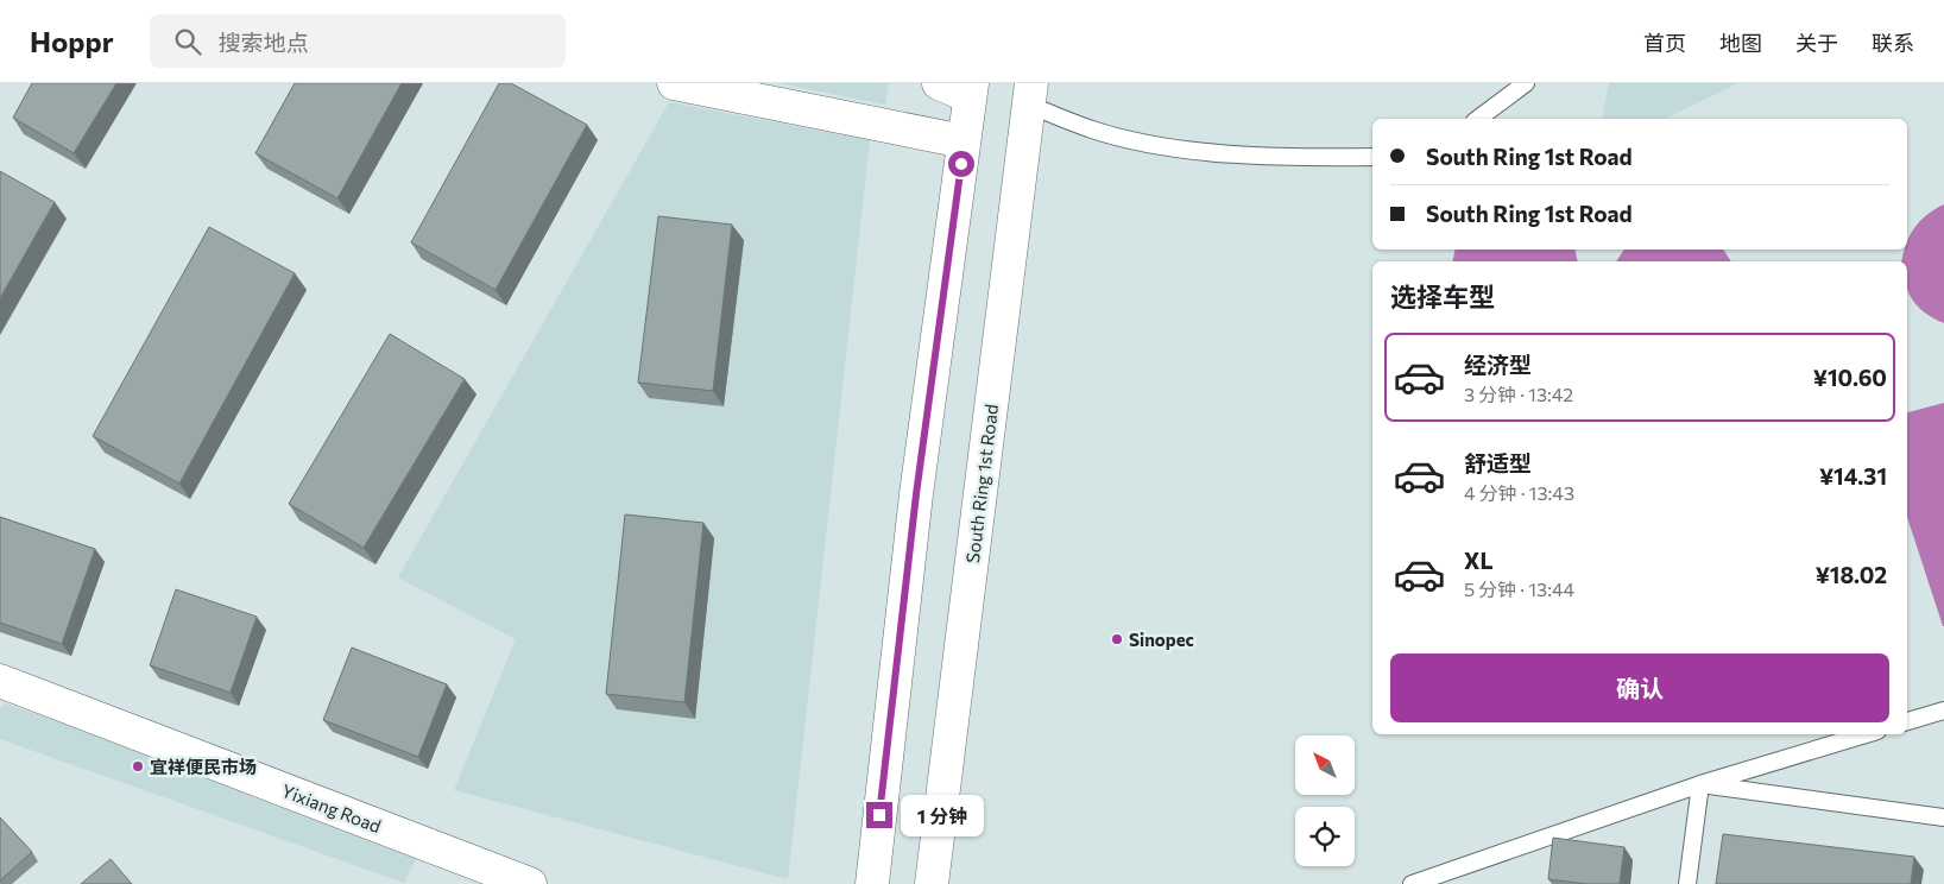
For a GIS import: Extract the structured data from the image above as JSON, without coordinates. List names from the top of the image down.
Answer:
{
  "streets": {
    "main road": ["South Ring 1st Road", "Yixiang Road"]
  },
  "places": ["Sinopec", "宜祥便民市场"],
  "north": "top left",
  "page": {
    "header": "Hoppr",
    "search": "搜索地点",
    "nav": [
      "首页",
      "地图",
      "关于",
      "联系"
    ],
    "banner": ["South Ring 1st Road", "South Ring 1st Road"],
    "heading": "选择车型",
    "list": [
      {
        "name": "经济型",
        "note": "3 分钟 · 13:42",
        "value": "¥10.60"
      },
      {
        "name": "舒适型",
        "note": "4 分钟 · 13:43",
        "value": "¥14.31"
      },
      {
        "name": "XL",
        "note": "5 分钟 · 13:44",
        "value": "¥18.02"
      }
    ],
    "buttons": "确认",
    "bubble": "1 分钟"
  }
}
